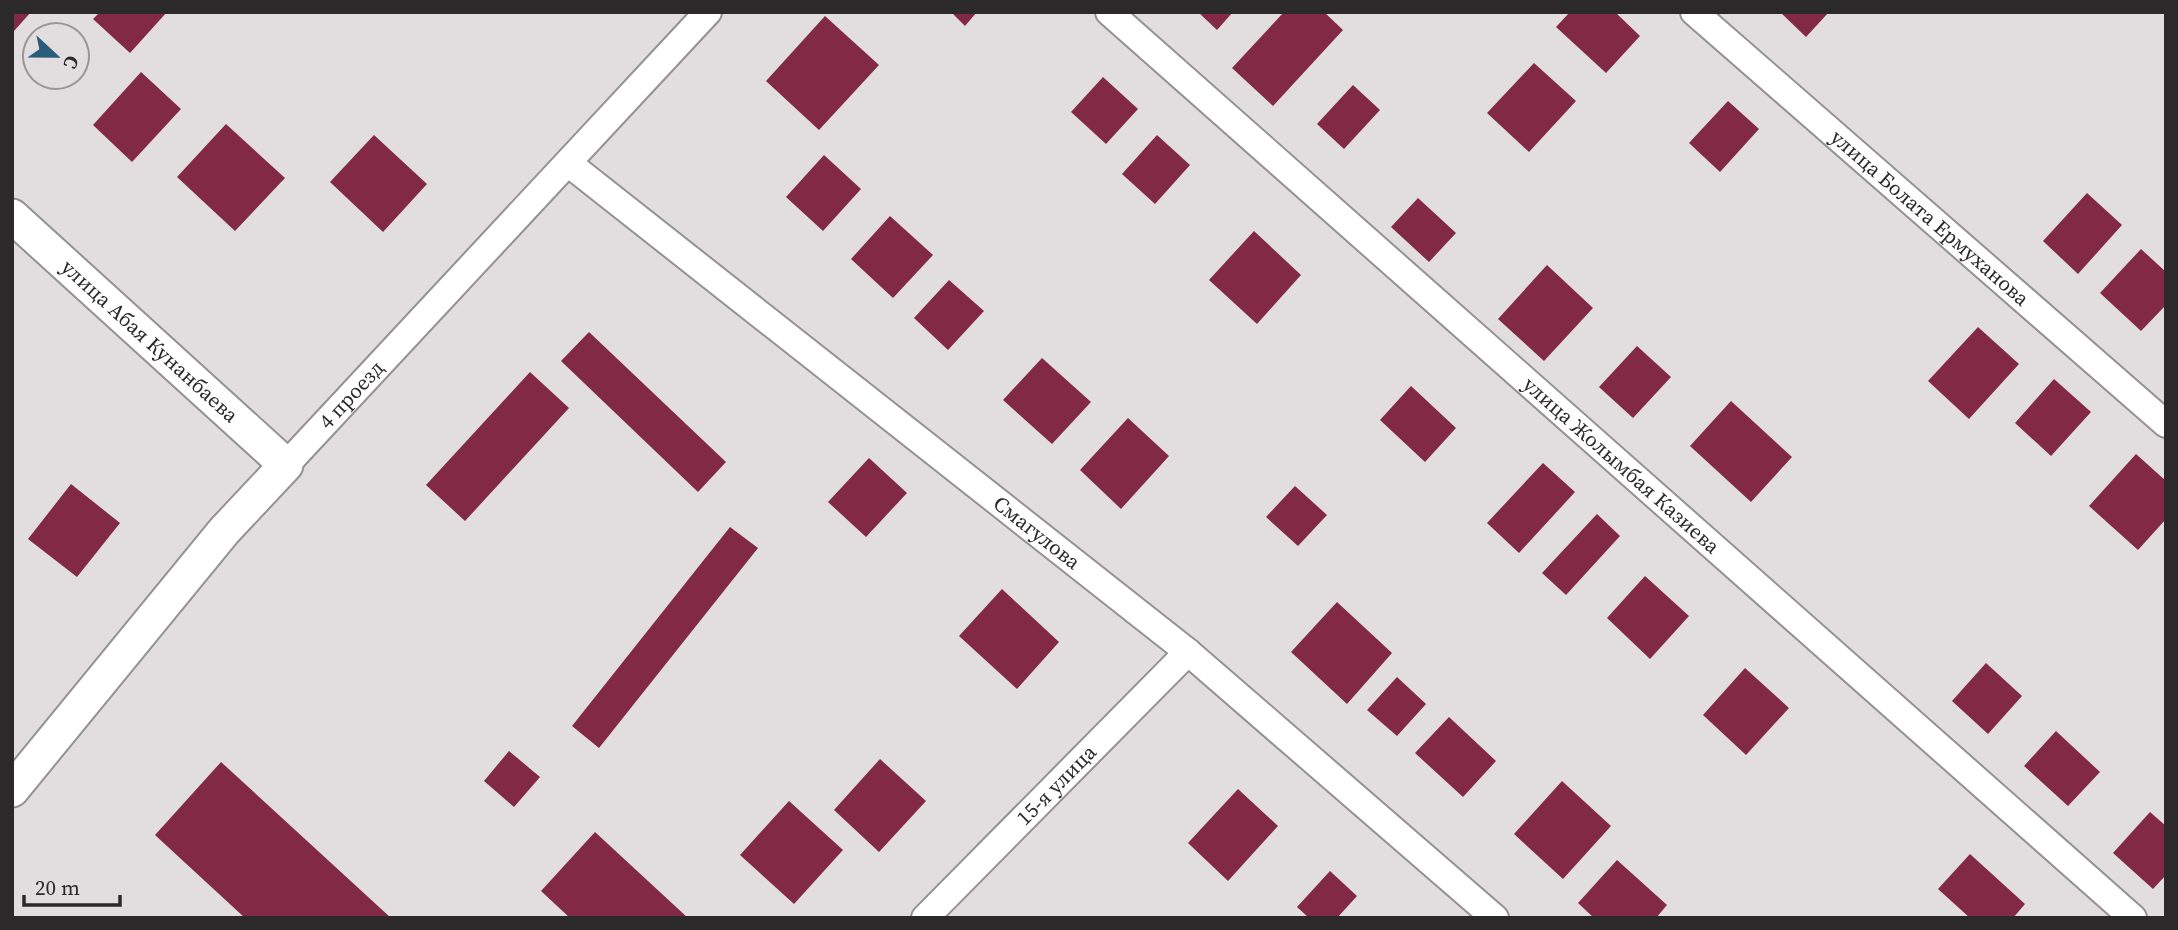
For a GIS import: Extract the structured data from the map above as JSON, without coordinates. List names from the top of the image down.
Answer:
{
  "streets": {
    "street": [
      "улица Болата Ермуханова",
      "улица Абая Кунанбаева",
      "4 проезд",
      "улица Жолымбая Казиева",
      "Смагулова",
      "15-я улица"
    ]
  },
  "crossings": [
    ["улица Абая Кунанбаева", "4 проезд"],
    ["4 проезд", "Смагулова"],
    ["Смагулова", "15-я улица"]
  ],
  "scale_bar": "20 m",
  "north": "right"
}
